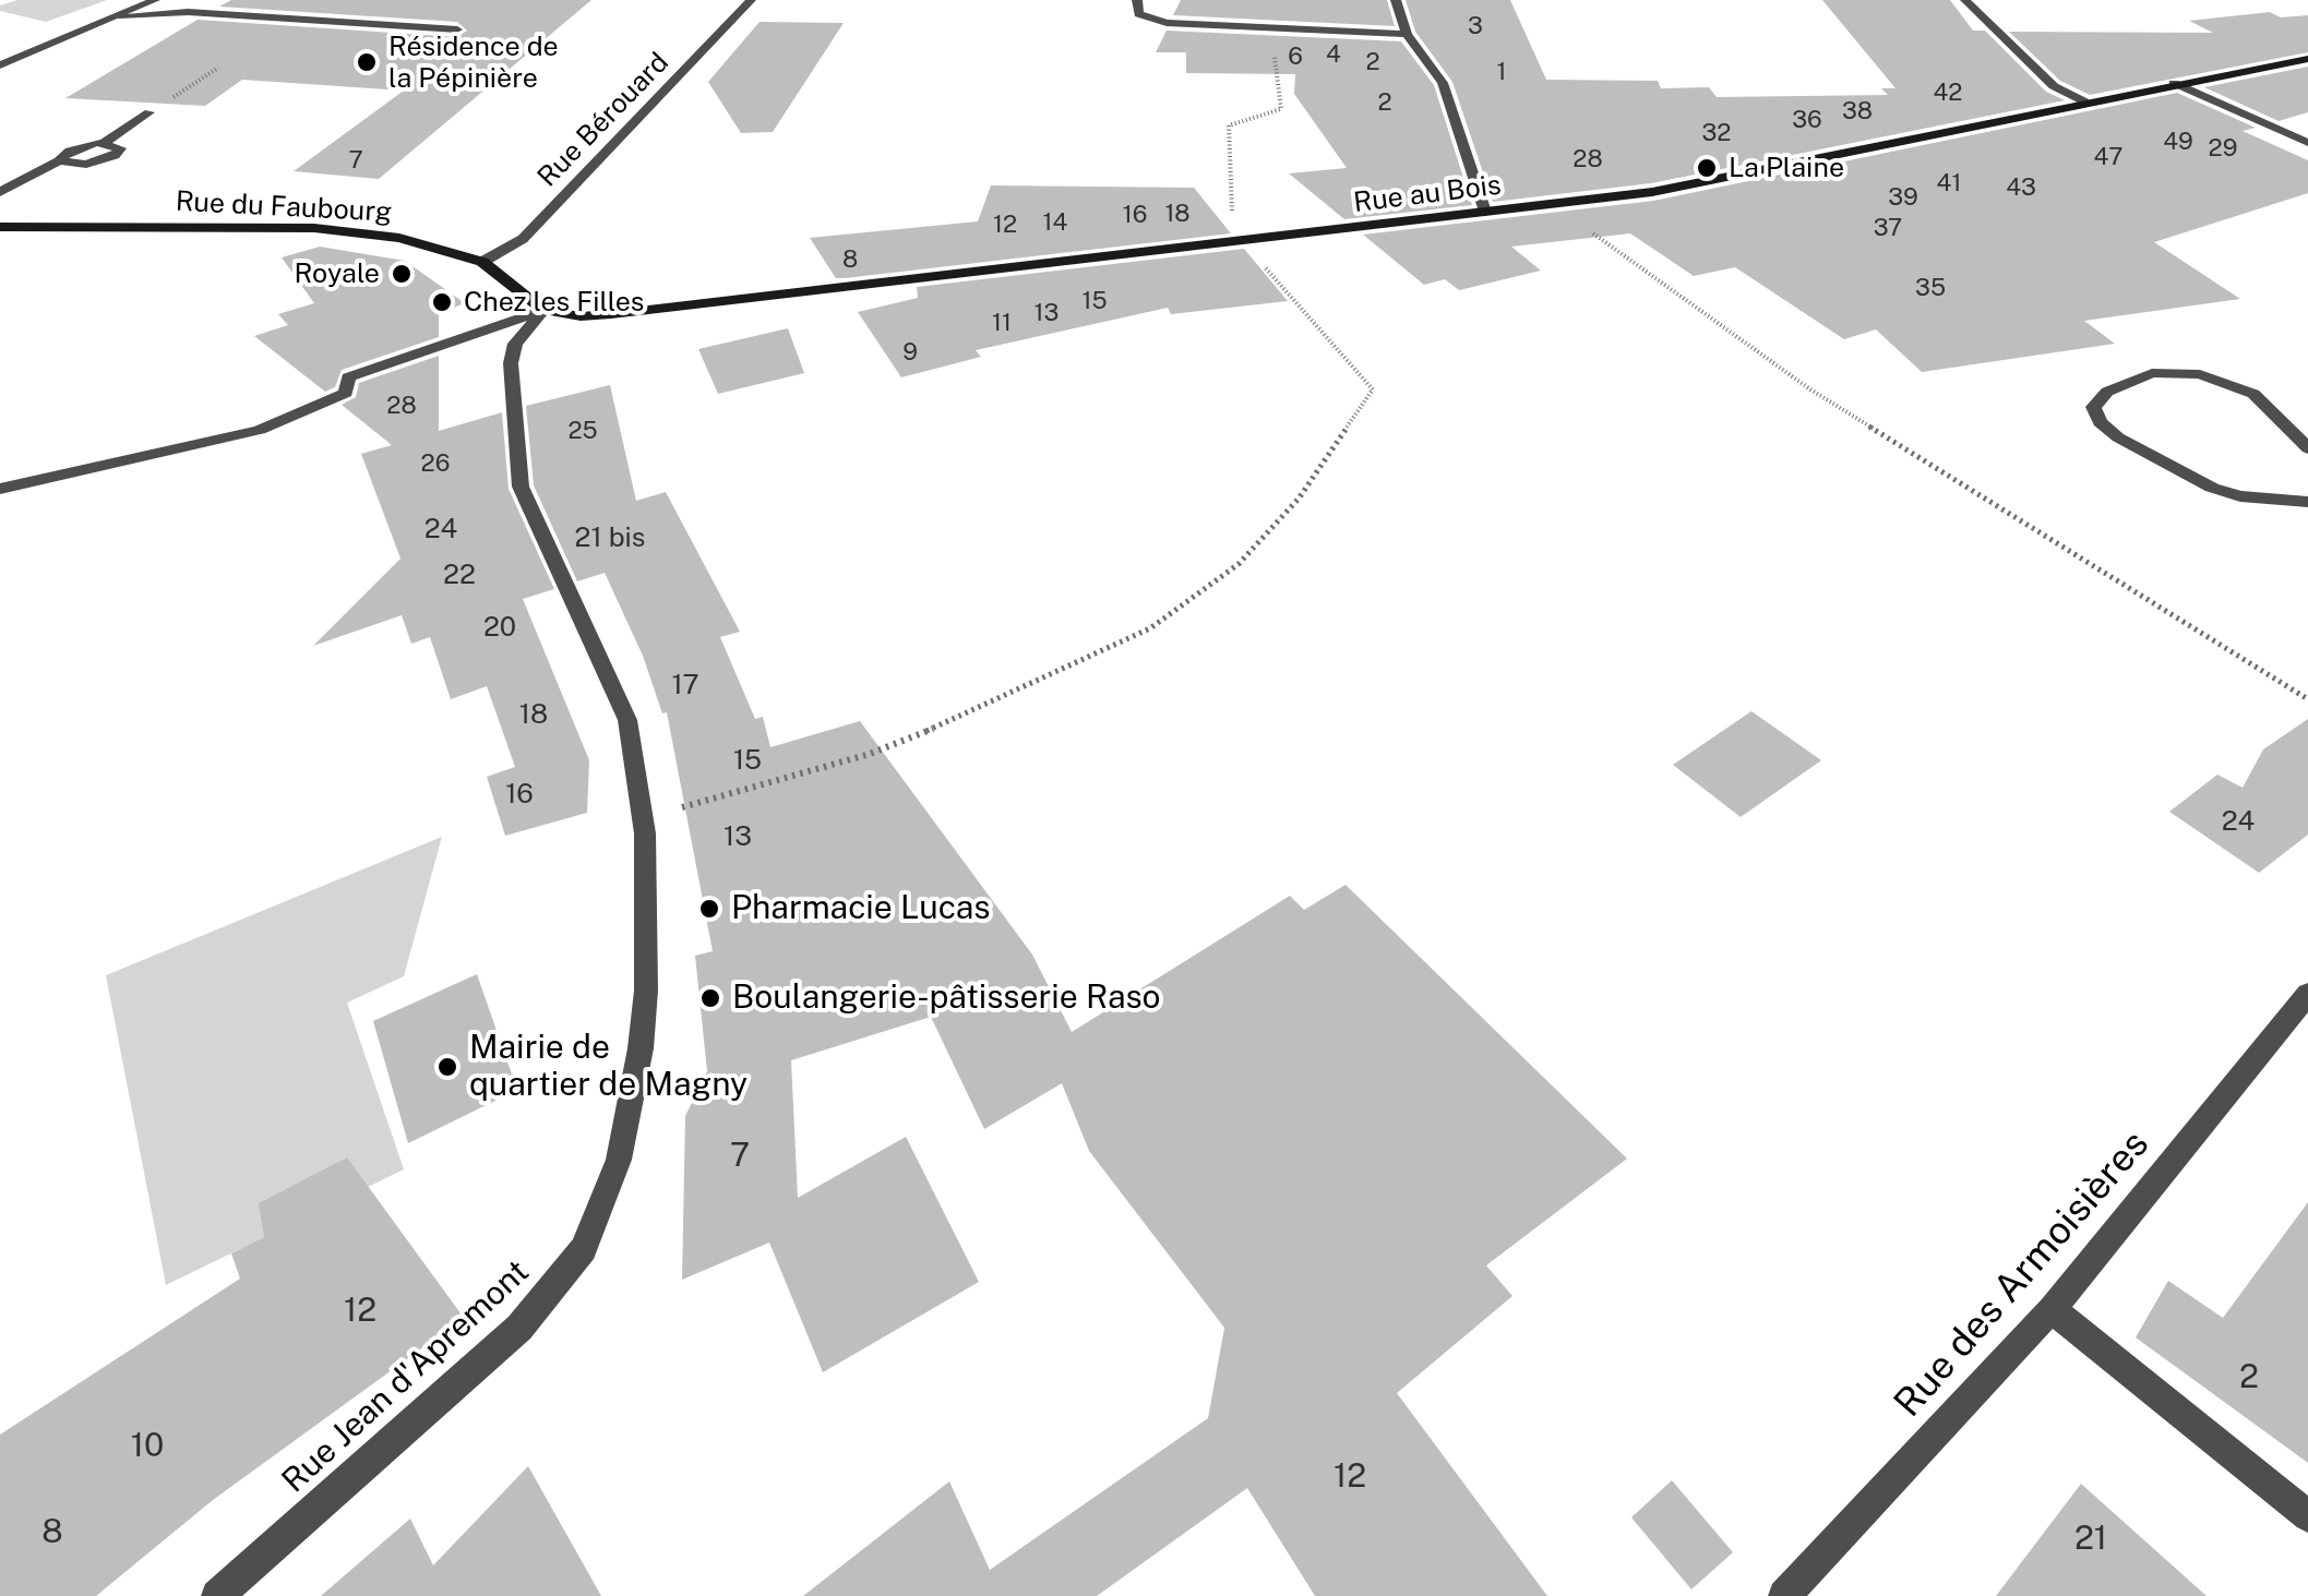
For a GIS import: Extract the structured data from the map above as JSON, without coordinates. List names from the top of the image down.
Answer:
{
  "streets": {
    "main road": ["Rue au Bois", "Rue du Faubourg"],
    "street": ["Rue Bérouard", "Rue des Armoisières", "Rue Jean d'Apremont"]
  },
  "crossings": [
    ["Rue Bérouard", "Rue du Faubourg"],
    ["Rue au Bois", "Rue du Faubourg"],
    ["Rue au Bois", "Rue Jean d'Apremont"],
    ["Rue du Faubourg", "Rue Jean d'Apremont"]
  ],
  "places": [
    "Résidence de la Pépinière",
    "La Plaine",
    "Royale",
    "Chez les Filles",
    "Pharmacie Lucas",
    "Boulangerie-pâtisserie Raso",
    "Mairie de quartier de Magny"
  ],
  "house_numbers": [
    "3",
    "4",
    "6",
    "2",
    "1",
    "42",
    "2",
    "38",
    "36",
    "32",
    "49",
    "29",
    "47",
    "28",
    "7",
    "41",
    "43",
    "39",
    "18",
    "16",
    "14",
    "12",
    "37",
    "8",
    "35",
    "15",
    "13",
    "11",
    "9",
    "28",
    "25",
    "26",
    "24",
    "21 bis",
    "22",
    "20",
    "17",
    "18",
    "15",
    "16",
    "24",
    "13",
    "7",
    "12",
    "2",
    "10",
    "12",
    "8",
    "21"
  ]
}
